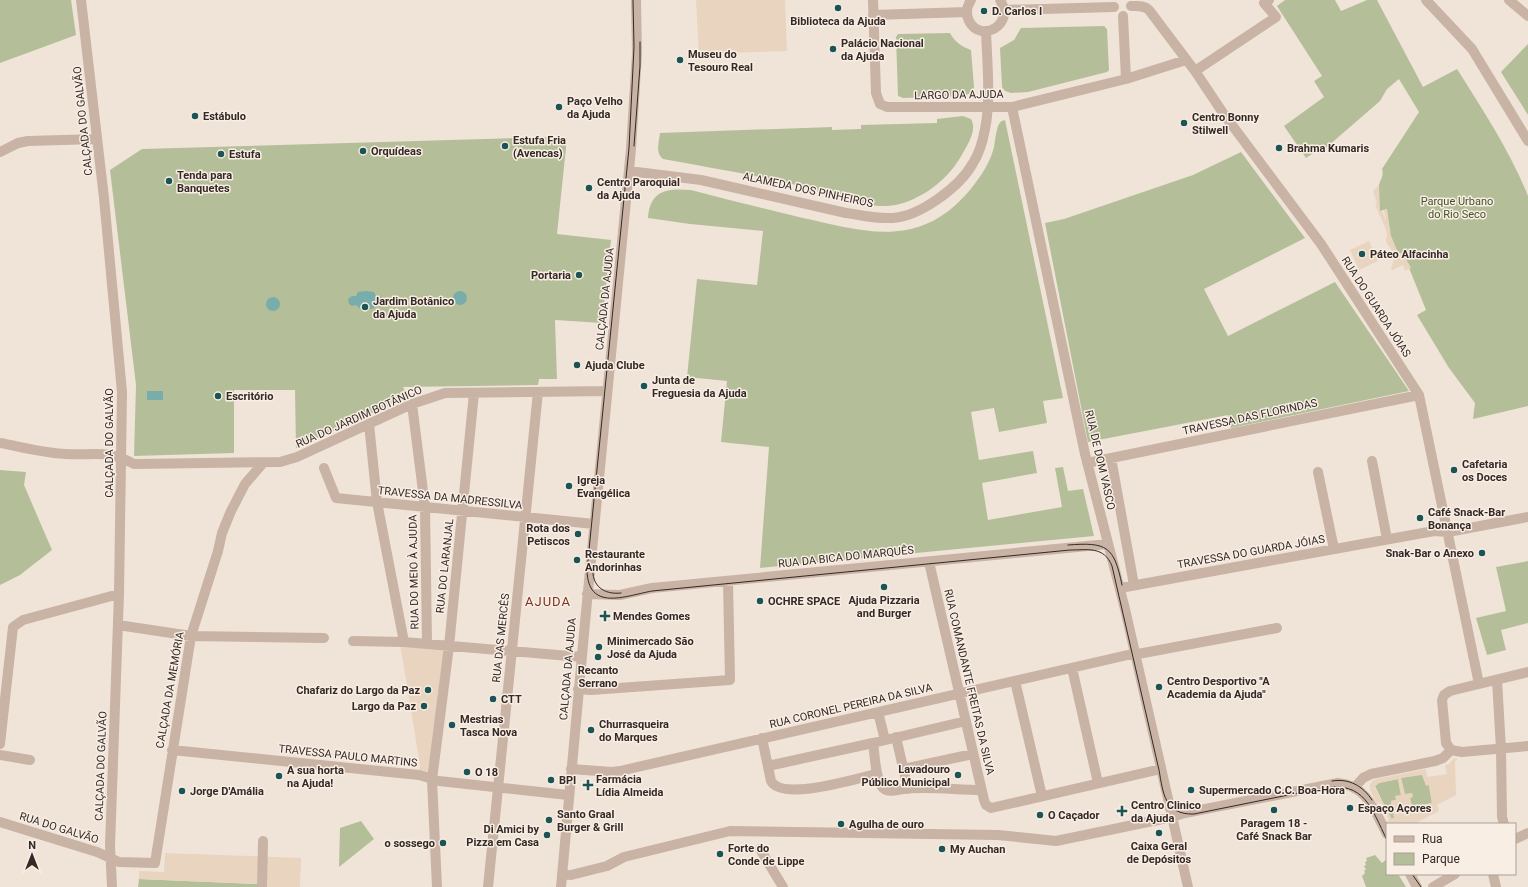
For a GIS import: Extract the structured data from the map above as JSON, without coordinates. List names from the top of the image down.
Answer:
{
  "streets": {
    "street": [
      "LARGO DA AJUDA",
      "CALÇADA DO GALVÃO",
      "ALAMEDA DOS PINHEIROS",
      "CALÇADA DA AJUDA",
      "RUA DO GUARDA JÓIAS",
      "RUA DO JARDIM BOTÂNICO",
      "TRAVESSA DAS FLORINDAS",
      "RUA DE DOM VASCO",
      "TRAVESSA DA MADRESSILVA",
      "TRAVESSA DO GUARDA JÓIAS",
      "RUA DA BICA DO MARQUÊS",
      "RUA DO LARANJAL",
      "RUA DO MEIO À AJUDA",
      "RUA DAS MERCÊS",
      "RUA COMANDANTE FREITAS DA SILVA",
      "CALÇADA DA MEMÓRIA",
      "RUA CORONEL PEREIRA DA SILVA",
      "TRAVESSA PAULO MARTINS",
      "RUA DO GALVÃO"
    ]
  },
  "crossings": [
    ["LARGO DA AJUDA", "ALAMEDA DOS PINHEIROS"],
    ["LARGO DA AJUDA", "RUA DO GUARDA JÓIAS"],
    ["LARGO DA AJUDA", "RUA DE DOM VASCO"],
    ["CALÇADA DO GALVÃO", "RUA DO JARDIM BOTÂNICO"],
    ["CALÇADA DO GALVÃO", "RUA DO GALVÃO"],
    ["ALAMEDA DOS PINHEIROS", "CALÇADA DA AJUDA"],
    ["CALÇADA DA AJUDA", "RUA DO JARDIM BOTÂNICO"],
    ["CALÇADA DA AJUDA", "TRAVESSA DA MADRESSILVA"],
    ["CALÇADA DA AJUDA", "RUA DA BICA DO MARQUÊS"],
    ["CALÇADA DA AJUDA", "RUA CORONEL PEREIRA DA SILVA"],
    ["CALÇADA DA AJUDA", "TRAVESSA PAULO MARTINS"],
    ["RUA DO GUARDA JÓIAS", "TRAVESSA DAS FLORINDAS"],
    ["RUA DO GUARDA JÓIAS", "TRAVESSA DO GUARDA JÓIAS"],
    ["RUA DO JARDIM BOTÂNICO", "RUA DO LARANJAL"],
    ["RUA DO JARDIM BOTÂNICO", "RUA DO MEIO À AJUDA"],
    ["RUA DO JARDIM BOTÂNICO", "RUA DAS MERCÊS"],
    ["RUA DO JARDIM BOTÂNICO", "CALÇADA DA MEMÓRIA"],
    ["TRAVESSA DAS FLORINDAS", "RUA DE DOM VASCO"],
    ["RUA DE DOM VASCO", "TRAVESSA DO GUARDA JÓIAS"],
    ["RUA DE DOM VASCO", "RUA DA BICA DO MARQUÊS"],
    ["RUA DE DOM VASCO", "RUA CORONEL PEREIRA DA SILVA"],
    ["TRAVESSA DA MADRESSILVA", "RUA DO LARANJAL"],
    ["TRAVESSA DA MADRESSILVA", "RUA DO MEIO À AJUDA"],
    ["TRAVESSA DA MADRESSILVA", "RUA DAS MERCÊS"],
    ["RUA DA BICA DO MARQUÊS", "RUA COMANDANTE FREITAS DA SILVA"],
    ["RUA DAS MERCÊS", "TRAVESSA PAULO MARTINS"],
    ["RUA COMANDANTE FREITAS DA SILVA", "RUA CORONEL PEREIRA DA SILVA"],
    ["CALÇADA DA MEMÓRIA", "TRAVESSA PAULO MARTINS"],
    ["CALÇADA DA MEMÓRIA", "RUA DO GALVÃO"]
  ],
  "districts": ["AJUDA"],
  "parks": ["Parque Urbano do Rio Seco"],
  "places": {
    "other": [
      "Biblioteca da Ajuda",
      "D. Carlos I",
      "Palácio Nacional da Ajuda",
      "Museu do Tesouro Real",
      "Paço Velho da Ajuda",
      "Estábulo",
      "Centro Bonny Stilwell",
      "Estufa Fria (Avencas)",
      "Brahma Kumaris",
      "Orquídeas",
      "Estufa",
      "Tenda para Banquetes",
      "Centro Paroquial da Ajuda",
      "Páteo Alfacinha",
      "Portaria",
      "Jardim Botânico da Ajuda",
      "Ajuda Clube",
      "Junta de Freguesia da Ajuda",
      "Escritório",
      "Cafetaria os Doces",
      "Igreja Evangélica",
      "Café Snack-Bar Bonança",
      "Rota dos Petiscos",
      "Snak-Bar o Anexo",
      "Restaurante Andorinhas",
      "Ajuda Pizzaria and Burger",
      "OCHRE SPACE",
      "Minimercado São José da Ajuda",
      "Recanto Serrano",
      "Centro Desportivo \"A Academia da Ajuda\"",
      "Chafariz do Largo da Paz",
      "CTT",
      "Largo da Paz",
      "Mestrias Tasca Nova",
      "Churrasqueira do Marques",
      "O 18",
      "Lavadouro Público Municipal",
      "A sua horta na Ajuda!",
      "BPI",
      "Supermercado C.C. Boa-Hora",
      "Jorge D'Amália",
      "Espaço Açores",
      "Paragem 18 - Café Snack Bar",
      "O Caçador",
      "Santo Graal Burger & Grill",
      "Agulha de ouro",
      "Caixa Geral de Depósitos",
      "Di Amici by Pizza em Casa",
      "o sossego",
      "My Auchan",
      "Forte do Conde de Lippe"
    ],
    "health": ["Mendes Gomes", "Farmácia Lídia Almeida", "Centro Clinico da Ajuda"]
  },
  "legend": ["Rua", "Parque"],
  "north": "top"
}
